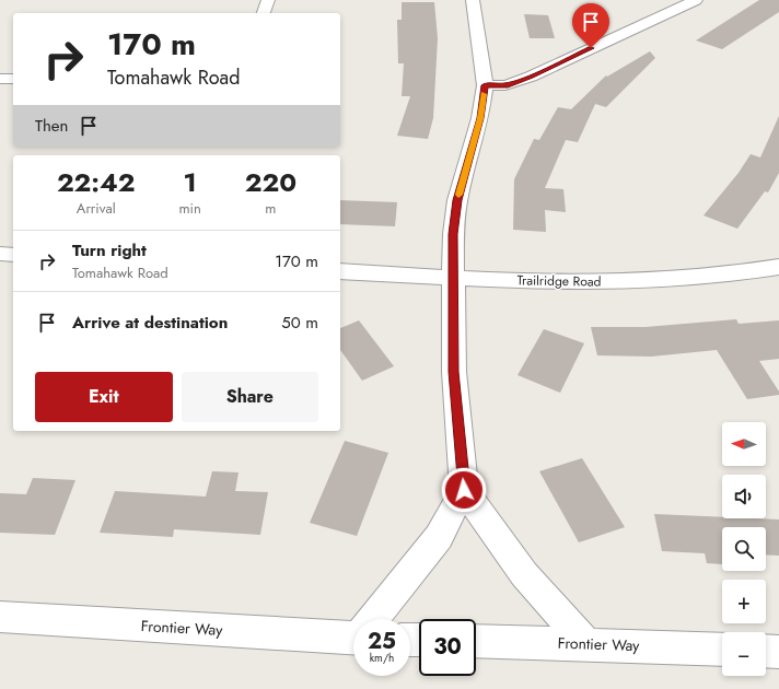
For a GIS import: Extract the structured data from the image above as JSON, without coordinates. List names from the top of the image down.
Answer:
{
  "streets": {
    "street": ["Trailridge Road", "Frontier Way"]
  },
  "north": "left",
  "page": {
    "turn": ["170 m", "Tomahawk Road"],
    "then": "Then",
    "eta": [
      "22:42",
      "Arrival",
      "1",
      "min",
      "220",
      "m"
    ],
    "list": [
      {
        "name": "Turn right",
        "note": "Tomahawk Road",
        "value": "170 m"
      },
      {
        "name": "Arrive at destination",
        "value": "50 m"
      }
    ],
    "buttons": ["Exit", "Share"],
    "map_buttons": ["+", "−"],
    "speed": "25 km/h",
    "limit": "30"
  }
}
